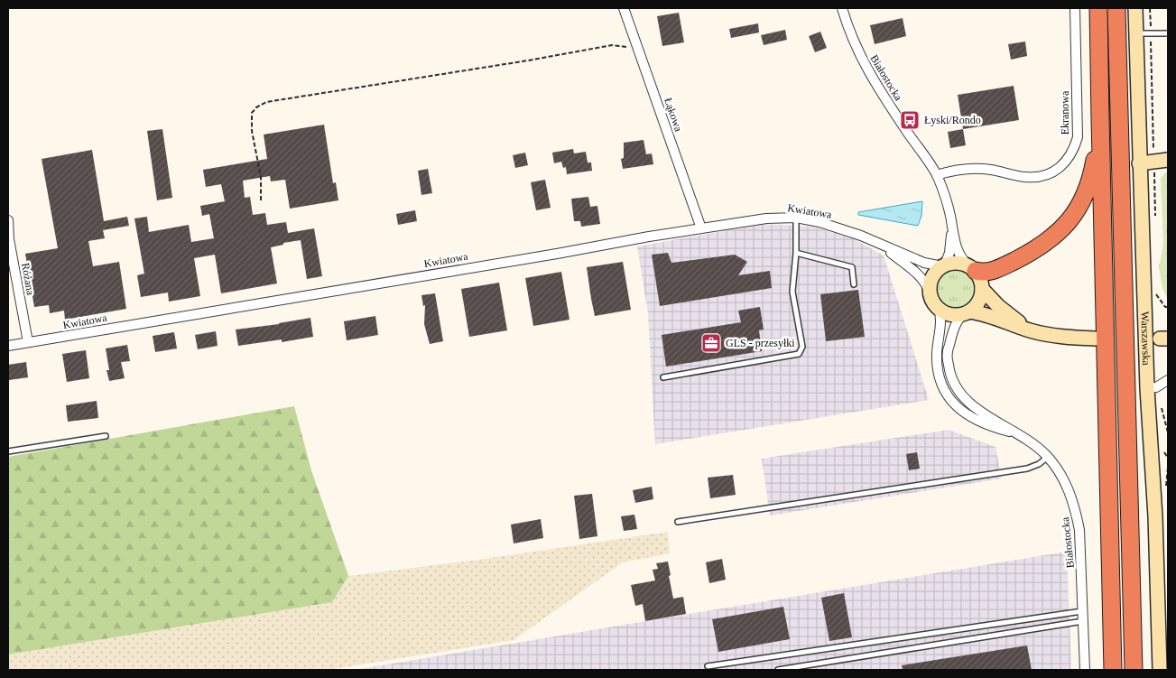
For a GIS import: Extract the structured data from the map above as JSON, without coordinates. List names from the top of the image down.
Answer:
{
  "streets": {
    "street": [
      "Białostocka",
      "Ekranowa",
      "Łąkowa",
      "Kwiatowa",
      "Różana",
      "Warszawska"
    ]
  },
  "crossings": [
    ["Białostocka", "Ekranowa"],
    ["Białostocka", "Kwiatowa"],
    ["Łąkowa", "Kwiatowa"],
    ["Kwiatowa", "Różana"]
  ],
  "places": {
    "bus stop": ["Łyski/Rondo"],
    "office": ["GLS - przesyłki"]
  }
}
